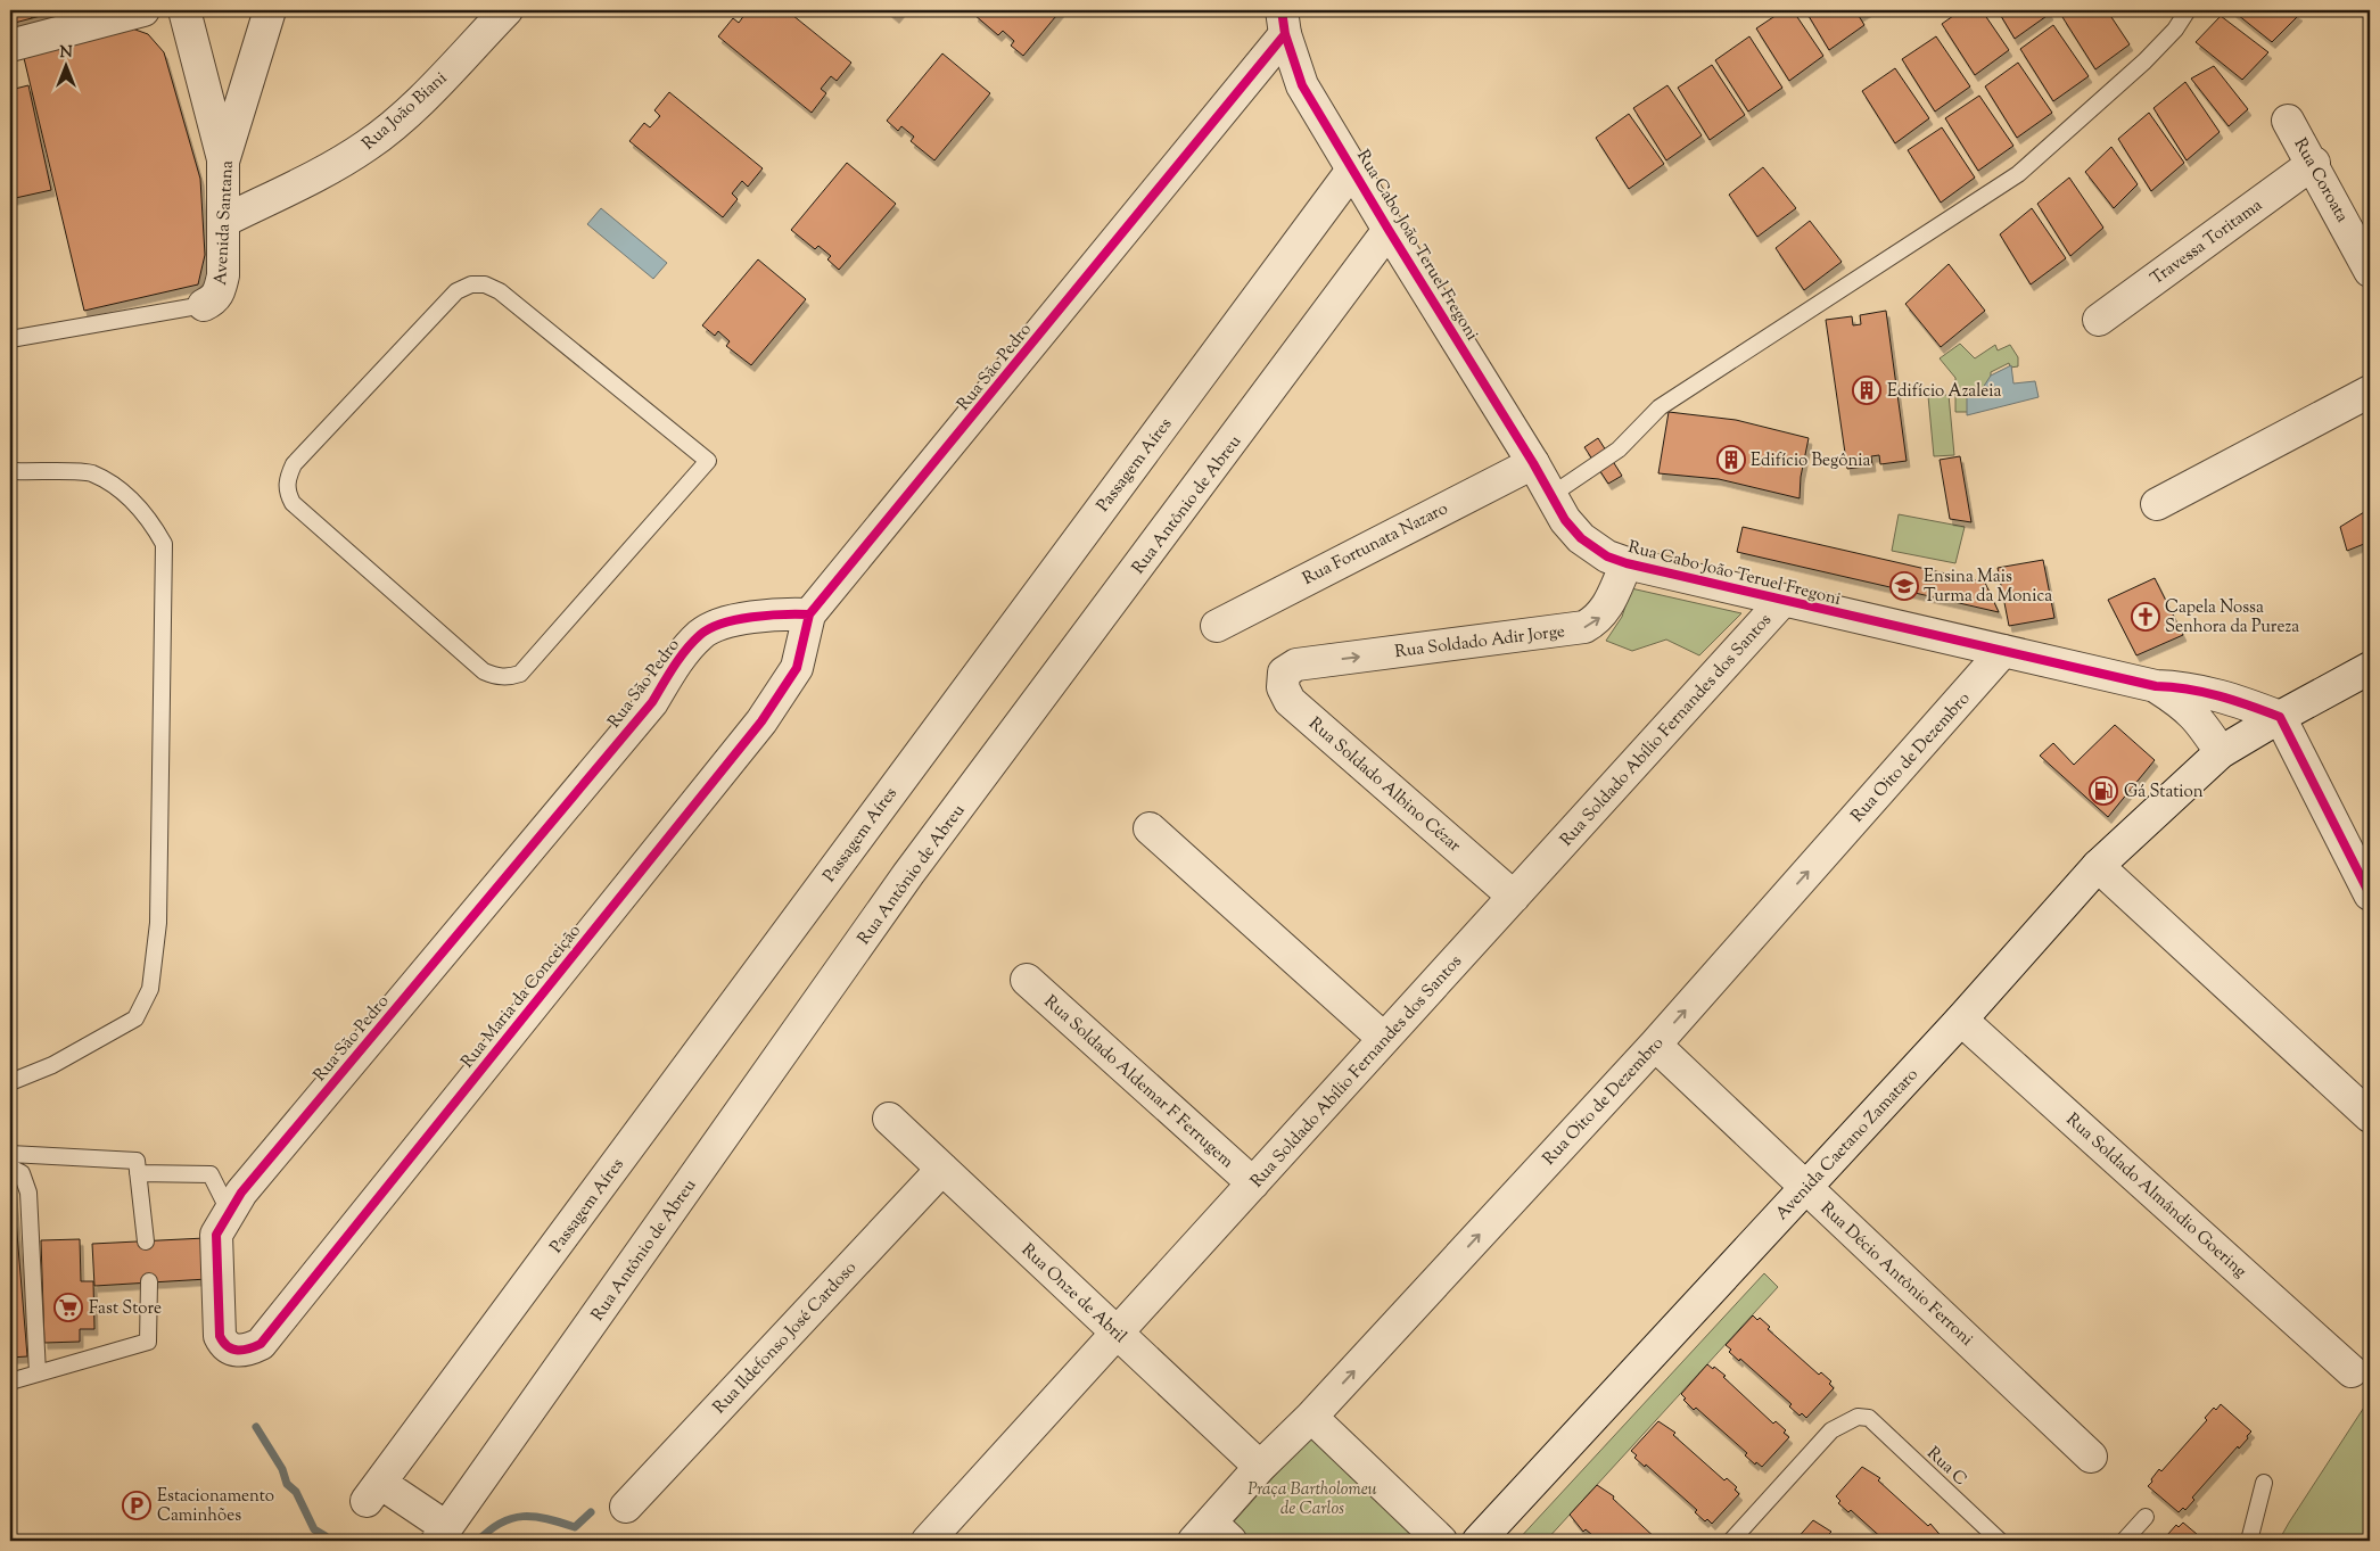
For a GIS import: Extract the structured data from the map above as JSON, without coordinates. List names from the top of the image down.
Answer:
{
  "streets": {
    "street": [
      "Rua João Biani",
      "Rua Coroata",
      "Avenida Santana",
      "Travessa Toritama",
      "Rua Cabo João Teruel Fregoni",
      "Rua São Pedro",
      "Passagem Aíres",
      "Rua Antônio de Abreu",
      "Rua Fortunata Nazaro",
      "Rua Soldado Adir Jorge",
      "Rua Soldado Abílio Fernandes dos Santos",
      "Rua Oito de Dezembro",
      "Rua Soldado Albino Cézar",
      "Rua Maria da Conceição",
      "Rua Soldado Aldemar F Ferrugem",
      "Avenida Caetano Zamataro",
      "Rua Soldado Almândio Goering",
      "Rua Décio Antônio Ferroni",
      "Rua Onze de Abril",
      "Rua Ildefonso José Cardoso"
    ],
    "lane": ["Rua C"]
  },
  "crossings": [
    ["Rua João Biani", "Avenida Santana"],
    ["Rua Coroata", "Travessa Toritama"],
    ["Rua Cabo João Teruel Fregoni", "Rua São Pedro"],
    ["Rua Cabo João Teruel Fregoni", "Passagem Aíres"],
    ["Rua Cabo João Teruel Fregoni", "Rua Antônio de Abreu"],
    ["Rua Cabo João Teruel Fregoni", "Rua Fortunata Nazaro"],
    ["Rua Cabo João Teruel Fregoni", "Rua Soldado Adir Jorge"],
    ["Rua Cabo João Teruel Fregoni", "Rua Soldado Abílio Fernandes dos Santos"],
    ["Rua Cabo João Teruel Fregoni", "Rua Oito de Dezembro"],
    ["Rua Cabo João Teruel Fregoni", "Avenida Caetano Zamataro"],
    ["Rua São Pedro", "Rua Maria da Conceição"],
    ["Passagem Aíres", "Rua Antônio de Abreu"],
    ["Rua Soldado Adir Jorge", "Rua Soldado Albino Cézar"],
    ["Rua Soldado Abílio Fernandes dos Santos", "Rua Soldado Albino Cézar"],
    ["Rua Soldado Abílio Fernandes dos Santos", "Rua Soldado Aldemar F Ferrugem"],
    ["Rua Soldado Abílio Fernandes dos Santos", "Rua Onze de Abril"],
    ["Rua Oito de Dezembro", "Rua Décio Antônio Ferroni"],
    ["Rua Oito de Dezembro", "Rua Onze de Abril"],
    ["Avenida Caetano Zamataro", "Rua Soldado Almândio Goering"],
    ["Avenida Caetano Zamataro", "Rua Décio Antônio Ferroni"],
    ["Rua Onze de Abril", "Rua Ildefonso José Cardoso"]
  ],
  "one_way": ["Rua Soldado Adir Jorge", "Rua Oito de Dezembro"],
  "parks": ["Praça Bartholomeu de Carlos"],
  "places": {
    "building": ["Edifício Azaleia", "Edifício Begônia"],
    "school or university": ["Ensina Mais Turma da Monica"],
    "church": ["Capela Nossa Senhora da Pureza"],
    "fuel station": ["Gá Station"],
    "supermarket": ["Fast Store"],
    "parking": ["Estacionamento Caminhões"]
  },
  "north": "top"
}
